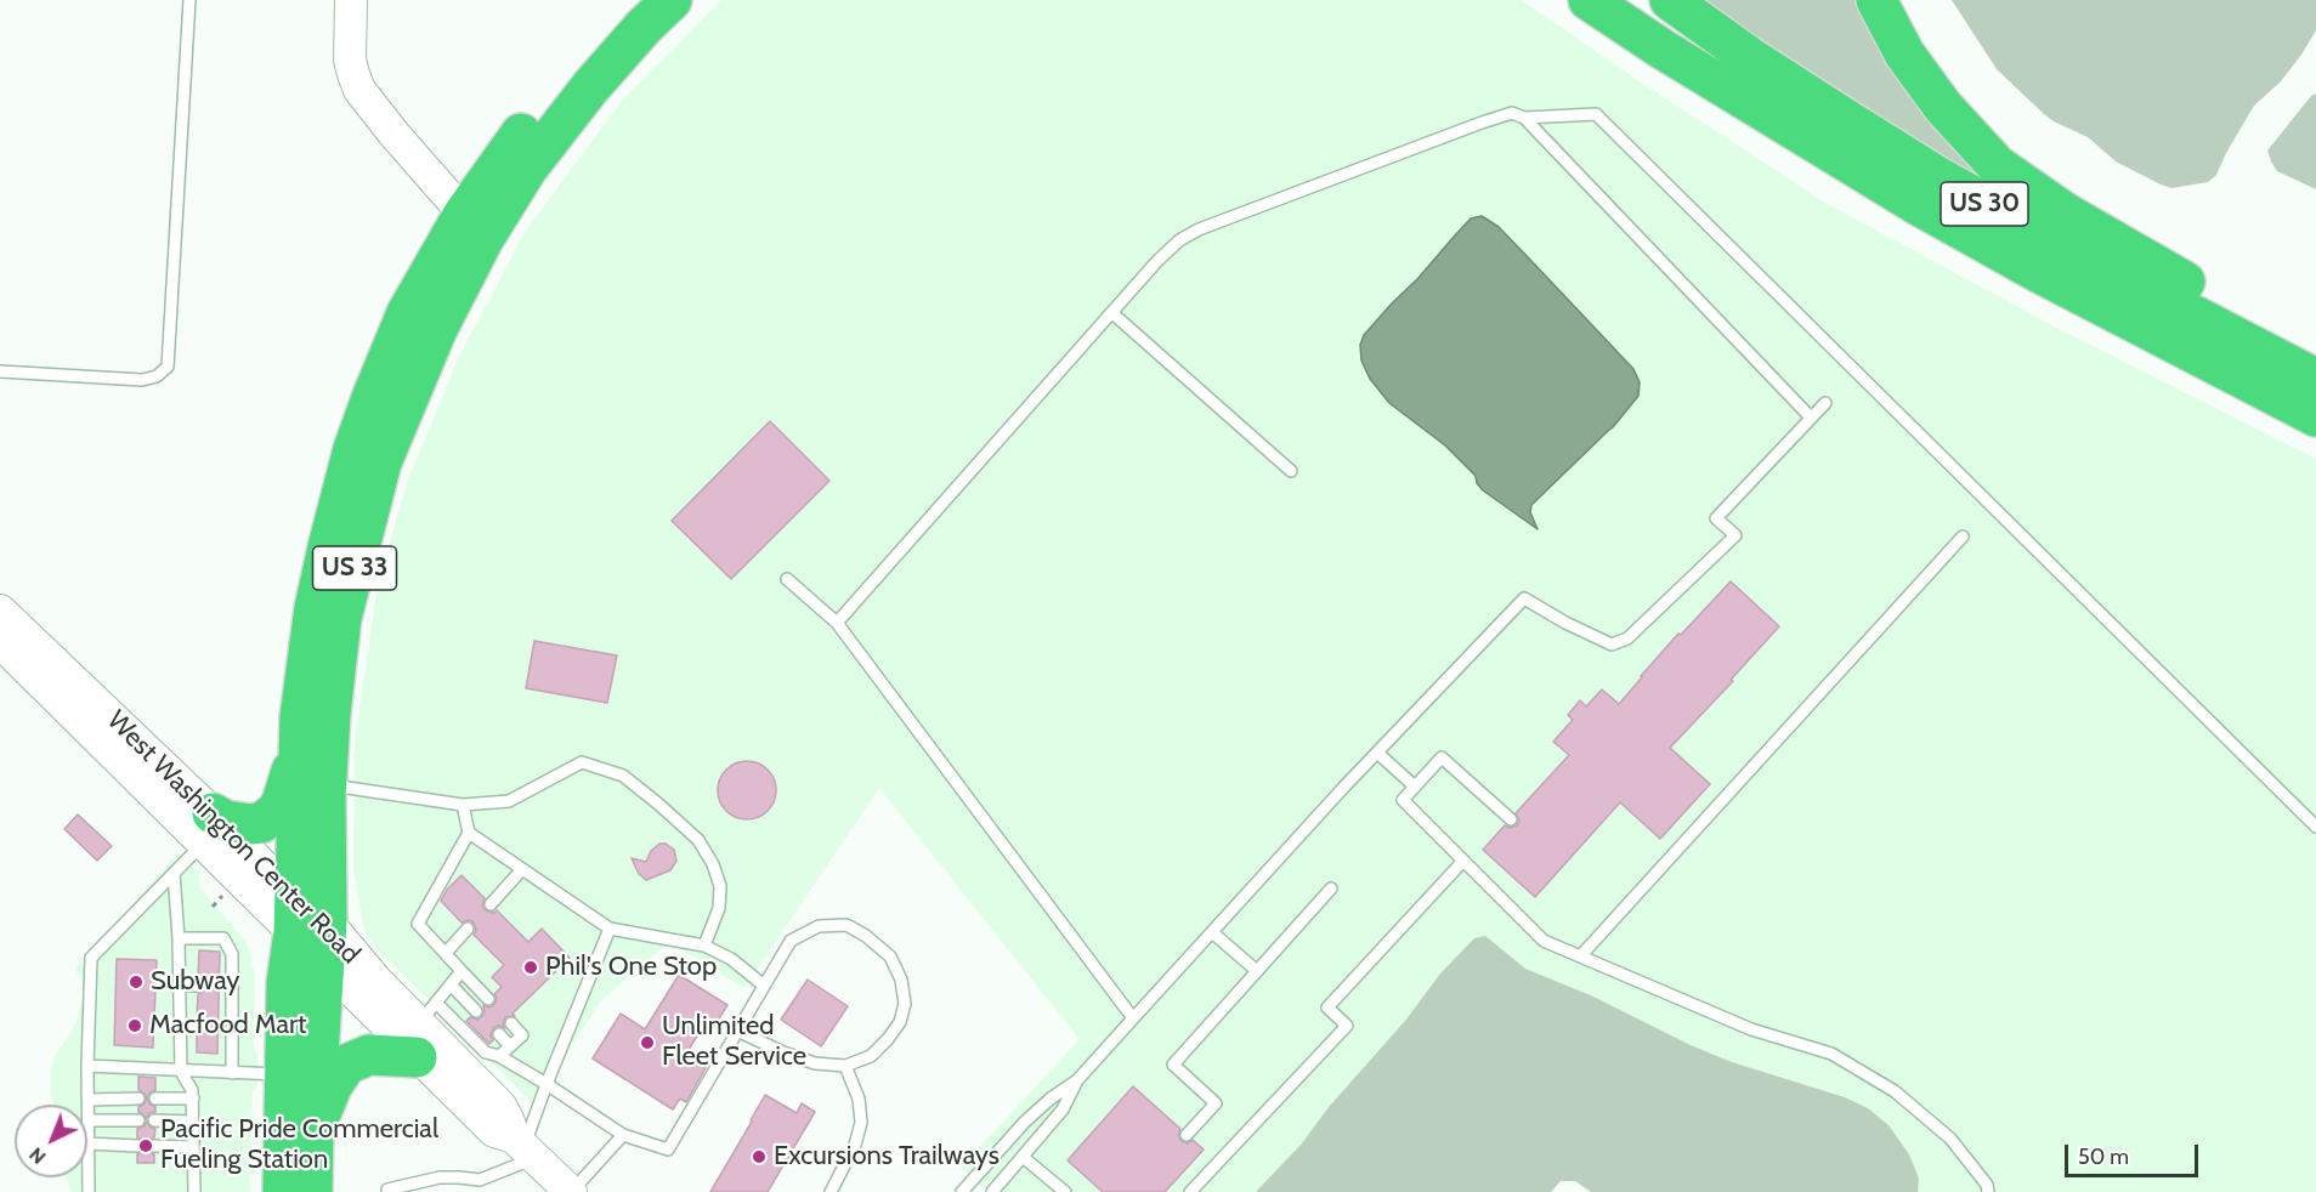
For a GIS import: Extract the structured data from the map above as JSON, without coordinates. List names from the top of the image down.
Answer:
{
  "streets": {
    "highway": ["US 30", "US 33"],
    "main road": ["West Washington Center Road"]
  },
  "crossings": [
    ["US 33", "West Washington Center Road"]
  ],
  "places": [
    "Phil's One Stop",
    "Subway",
    "Macfood Mart",
    "Unlimited Fleet Service",
    "Pacific Pride Commercial Fueling Station",
    "Excursions Trailways"
  ],
  "scale_bar": "50 m",
  "north": "bottom left"
}
